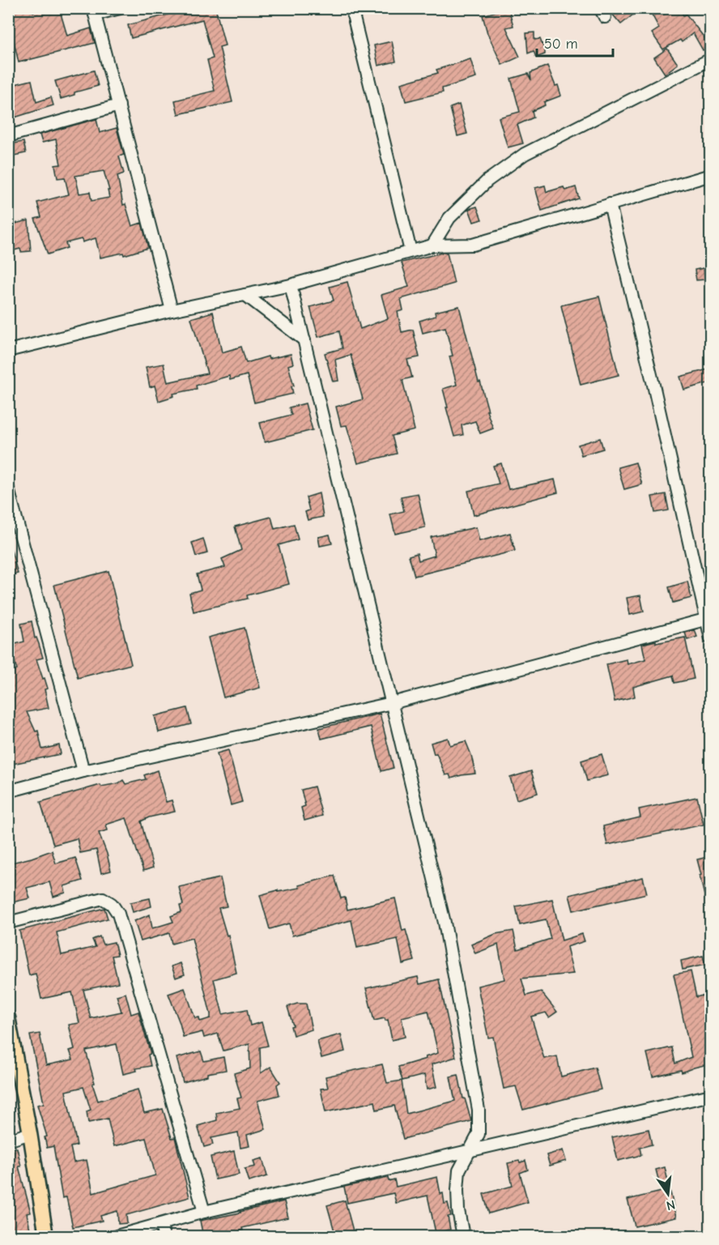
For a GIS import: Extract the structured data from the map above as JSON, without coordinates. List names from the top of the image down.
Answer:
{
  "scale_bar": "50 m",
  "north": "bottom"
}
